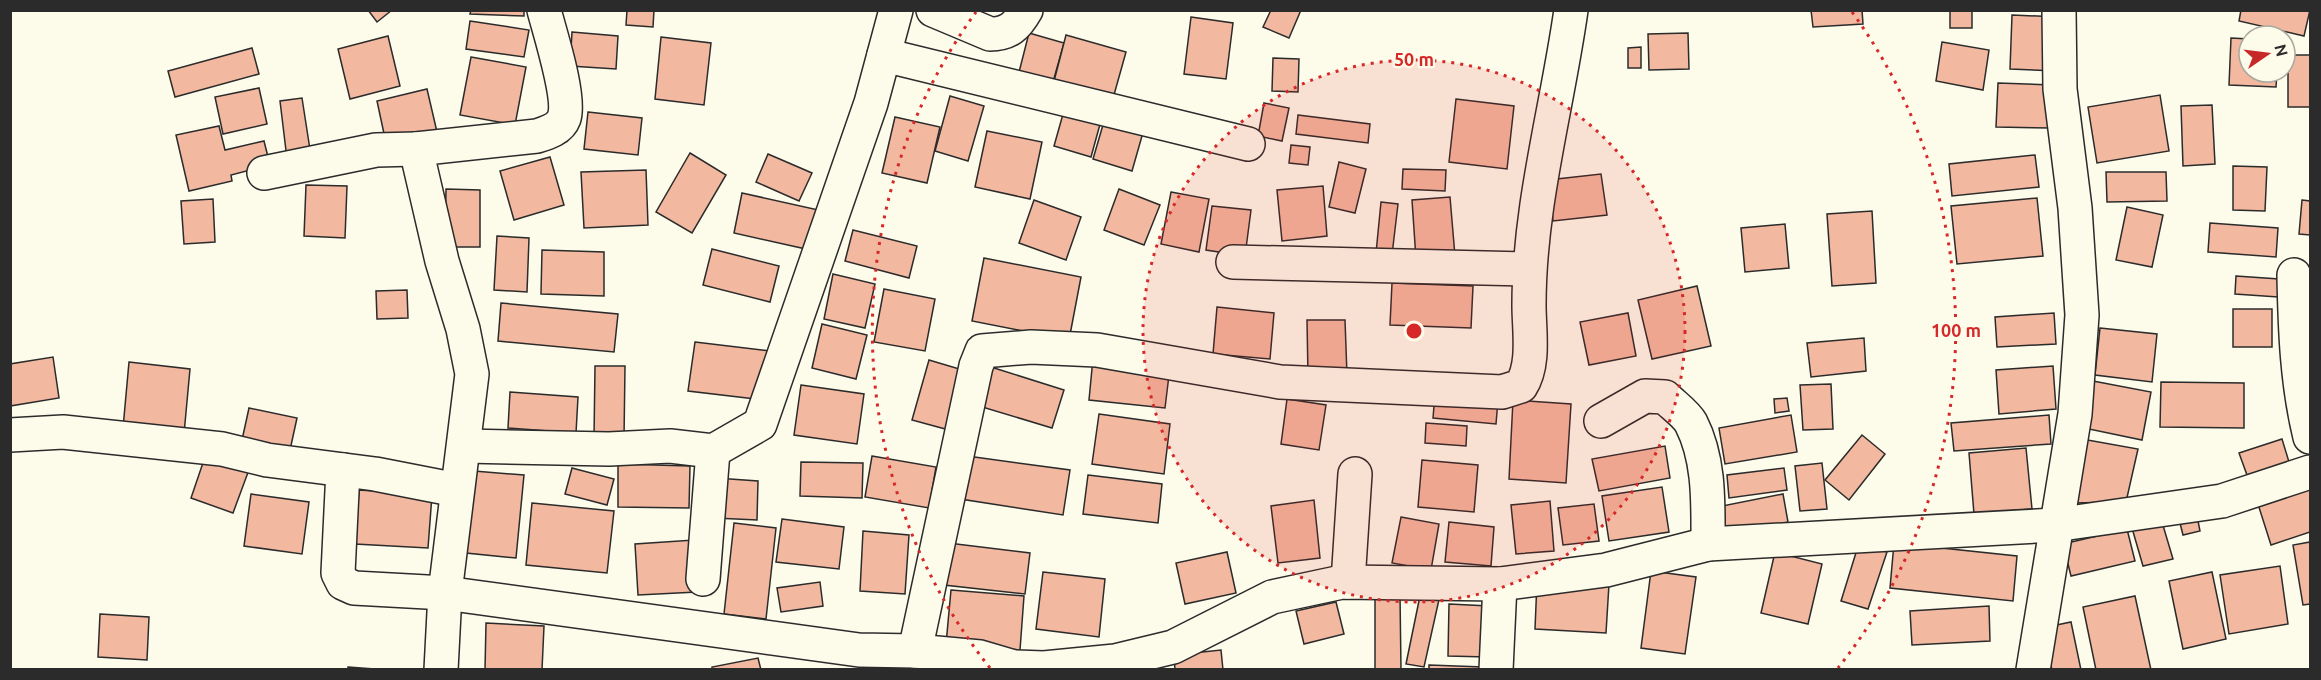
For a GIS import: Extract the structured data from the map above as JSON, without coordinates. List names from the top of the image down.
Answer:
{
  "north": "right",
  "rings": ["50 m", "100 m"]
}
